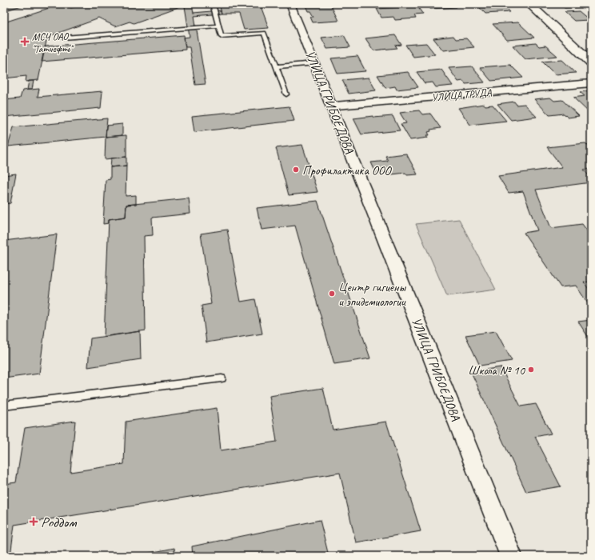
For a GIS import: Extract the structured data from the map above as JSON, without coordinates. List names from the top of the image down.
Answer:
{
  "streets": {
    "street": ["УЛИЦА ТРУДА", "УЛИЦА ГРИБОЕДОВА"]
  },
  "crossings": [
    ["УЛИЦА ТРУДА", "УЛИЦА ГРИБОЕДОВА"]
  ],
  "places": {
    "health": ["МСЧ ОАО \"Татнефть\"", "Роддом"],
    "other": ["Профилактика ООО", "Центр гигиены и эпидемиологии", "Школа № 10"]
  }
}
